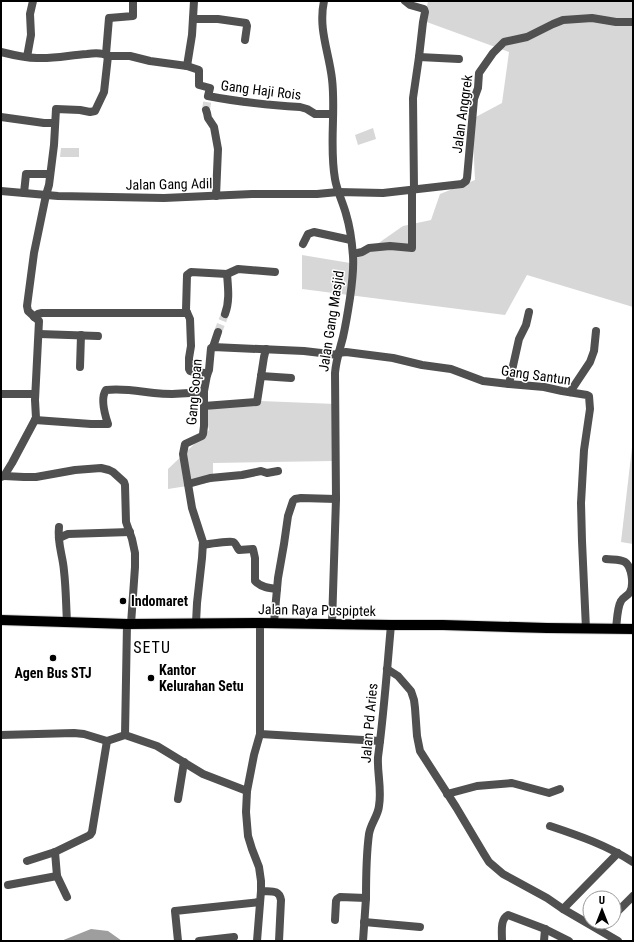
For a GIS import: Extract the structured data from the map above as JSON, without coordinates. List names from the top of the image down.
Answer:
{
  "streets": {
    "main road": ["Jalan Raya Puspiptek"],
    "street": [
      "Gang Haji Rois",
      "Jalan Anggrek",
      "Jalan Gang Adil",
      "Jalan Gang Masjid",
      "Gang Santun",
      "Gang Sopan",
      "Jalan Pd Aries"
    ]
  },
  "crossings": [
    ["Gang Haji Rois", "Jalan Gang Masjid"],
    ["Jalan Anggrek", "Jalan Gang Adil"],
    ["Jalan Gang Adil", "Jalan Gang Masjid"],
    ["Jalan Gang Masjid", "Gang Santun"],
    ["Jalan Gang Masjid", "Gang Sopan"],
    ["Jalan Gang Masjid", "Jalan Raya Puspiptek"],
    ["Gang Santun", "Gang Sopan"],
    ["Gang Santun", "Jalan Raya Puspiptek"],
    ["Gang Sopan", "Jalan Raya Puspiptek"],
    ["Jalan Raya Puspiptek", "Jalan Pd Aries"]
  ],
  "districts": ["SETU"],
  "places": ["Indomaret", "Agen Bus STJ", "Kantor Kelurahan Setu"],
  "north": "top"
}
